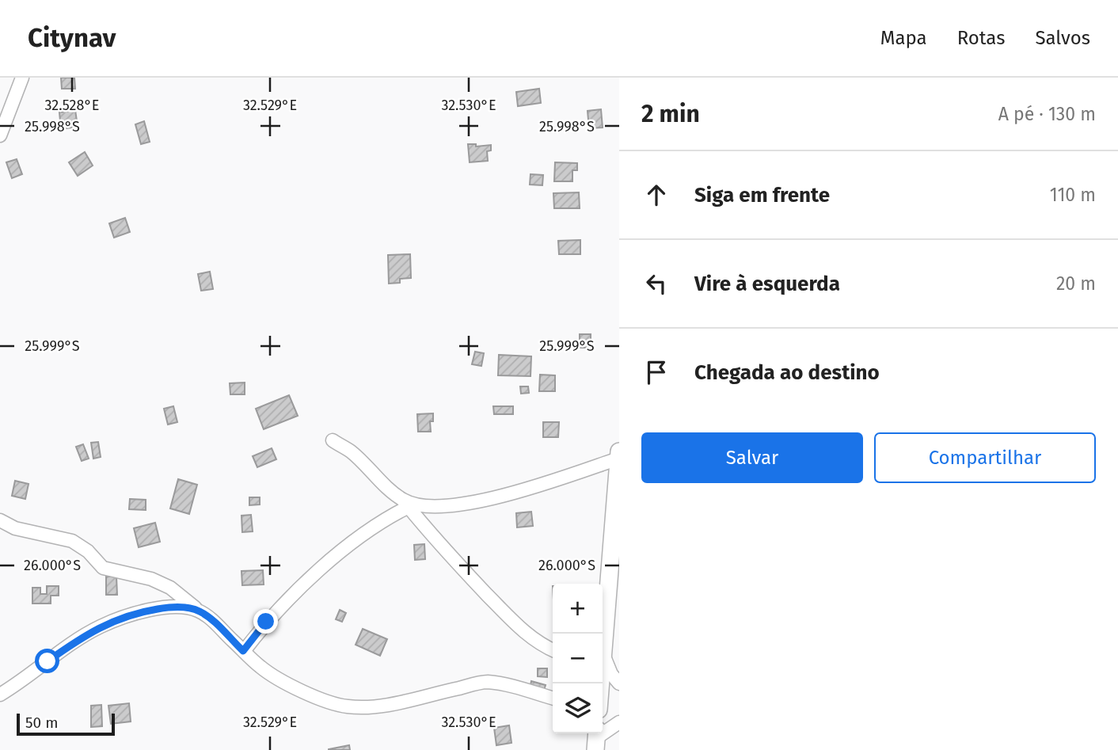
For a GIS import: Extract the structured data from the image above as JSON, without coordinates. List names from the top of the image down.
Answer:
{
  "scale_bar": "50 m",
  "page": {
    "header": "Citynav",
    "nav": ["Mapa", "Rotas", "Salvos"],
    "heading": ["2 min", "A pé · 130 m"],
    "list": [
      ["Siga em frente", "110 m"],
      ["Vire à esquerda", "20 m"],
      "Chegada ao destino"
    ],
    "buttons": ["Salvar", "Compartilhar"],
    "map_buttons": ["+", "−"],
    "scale": "50 m"
  },
  "coordinates": [
    "32.528°E",
    "32.529°E",
    "32.530°E",
    "25.998°S",
    "25.999°S",
    "26.000°S"
  ]
}
